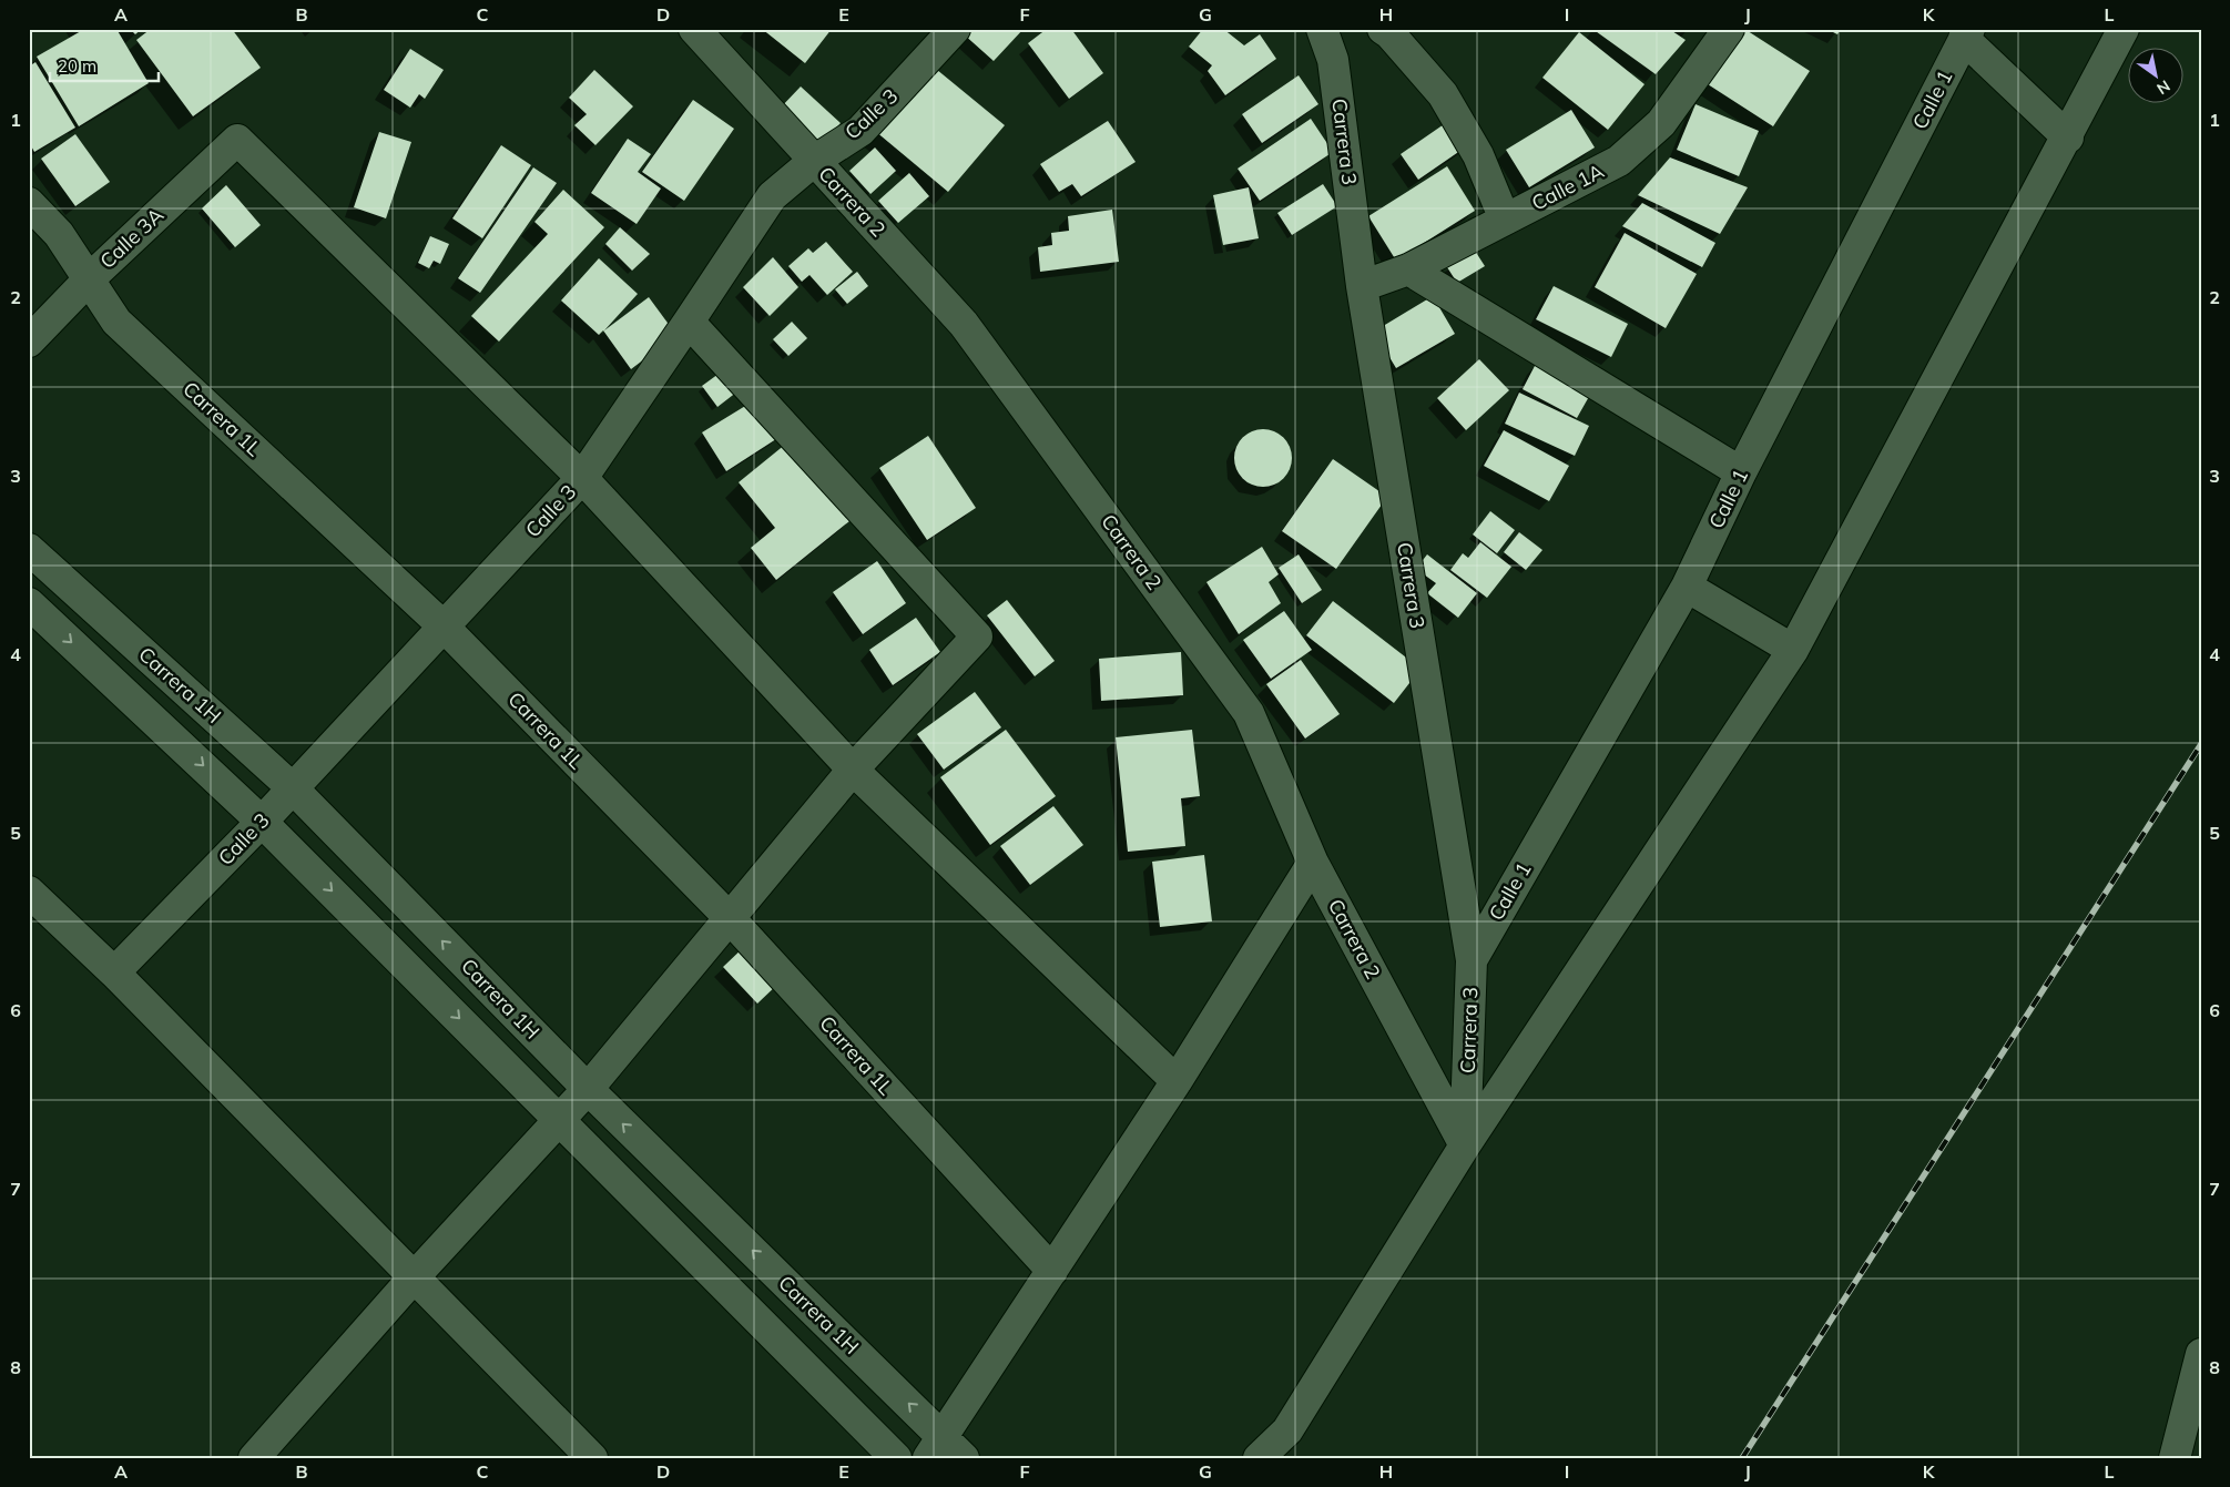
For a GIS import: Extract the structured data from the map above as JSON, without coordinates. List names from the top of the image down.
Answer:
{
  "streets": {
    "street": [
      "Calle 1",
      "Calle 3",
      "Carrera 3",
      "Calle 1A",
      "Carrera 2",
      "Calle 3A",
      "Carrera 1L",
      "Carrera 1H"
    ]
  },
  "crossings": [
    ["Calle 1", "Carrera 3"],
    ["Calle 3", "Carrera 2"],
    ["Calle 3", "Calle 3A"],
    ["Calle 3", "Carrera 1L"],
    ["Calle 3", "Carrera 1H"],
    ["Carrera 3", "Calle 1A"],
    ["Carrera 3", "Carrera 2"],
    ["Calle 3A", "Carrera 1L"]
  ],
  "scale_bar": "20 m",
  "north": "bottom right",
  "grid": {
    "columns": [
      "A",
      "B",
      "C",
      "D",
      "E",
      "F",
      "G",
      "H",
      "I",
      "J",
      "K",
      "L"
    ],
    "rows": [
      "1",
      "2",
      "3",
      "4",
      "5",
      "6",
      "7",
      "8"
    ]
  }
}
